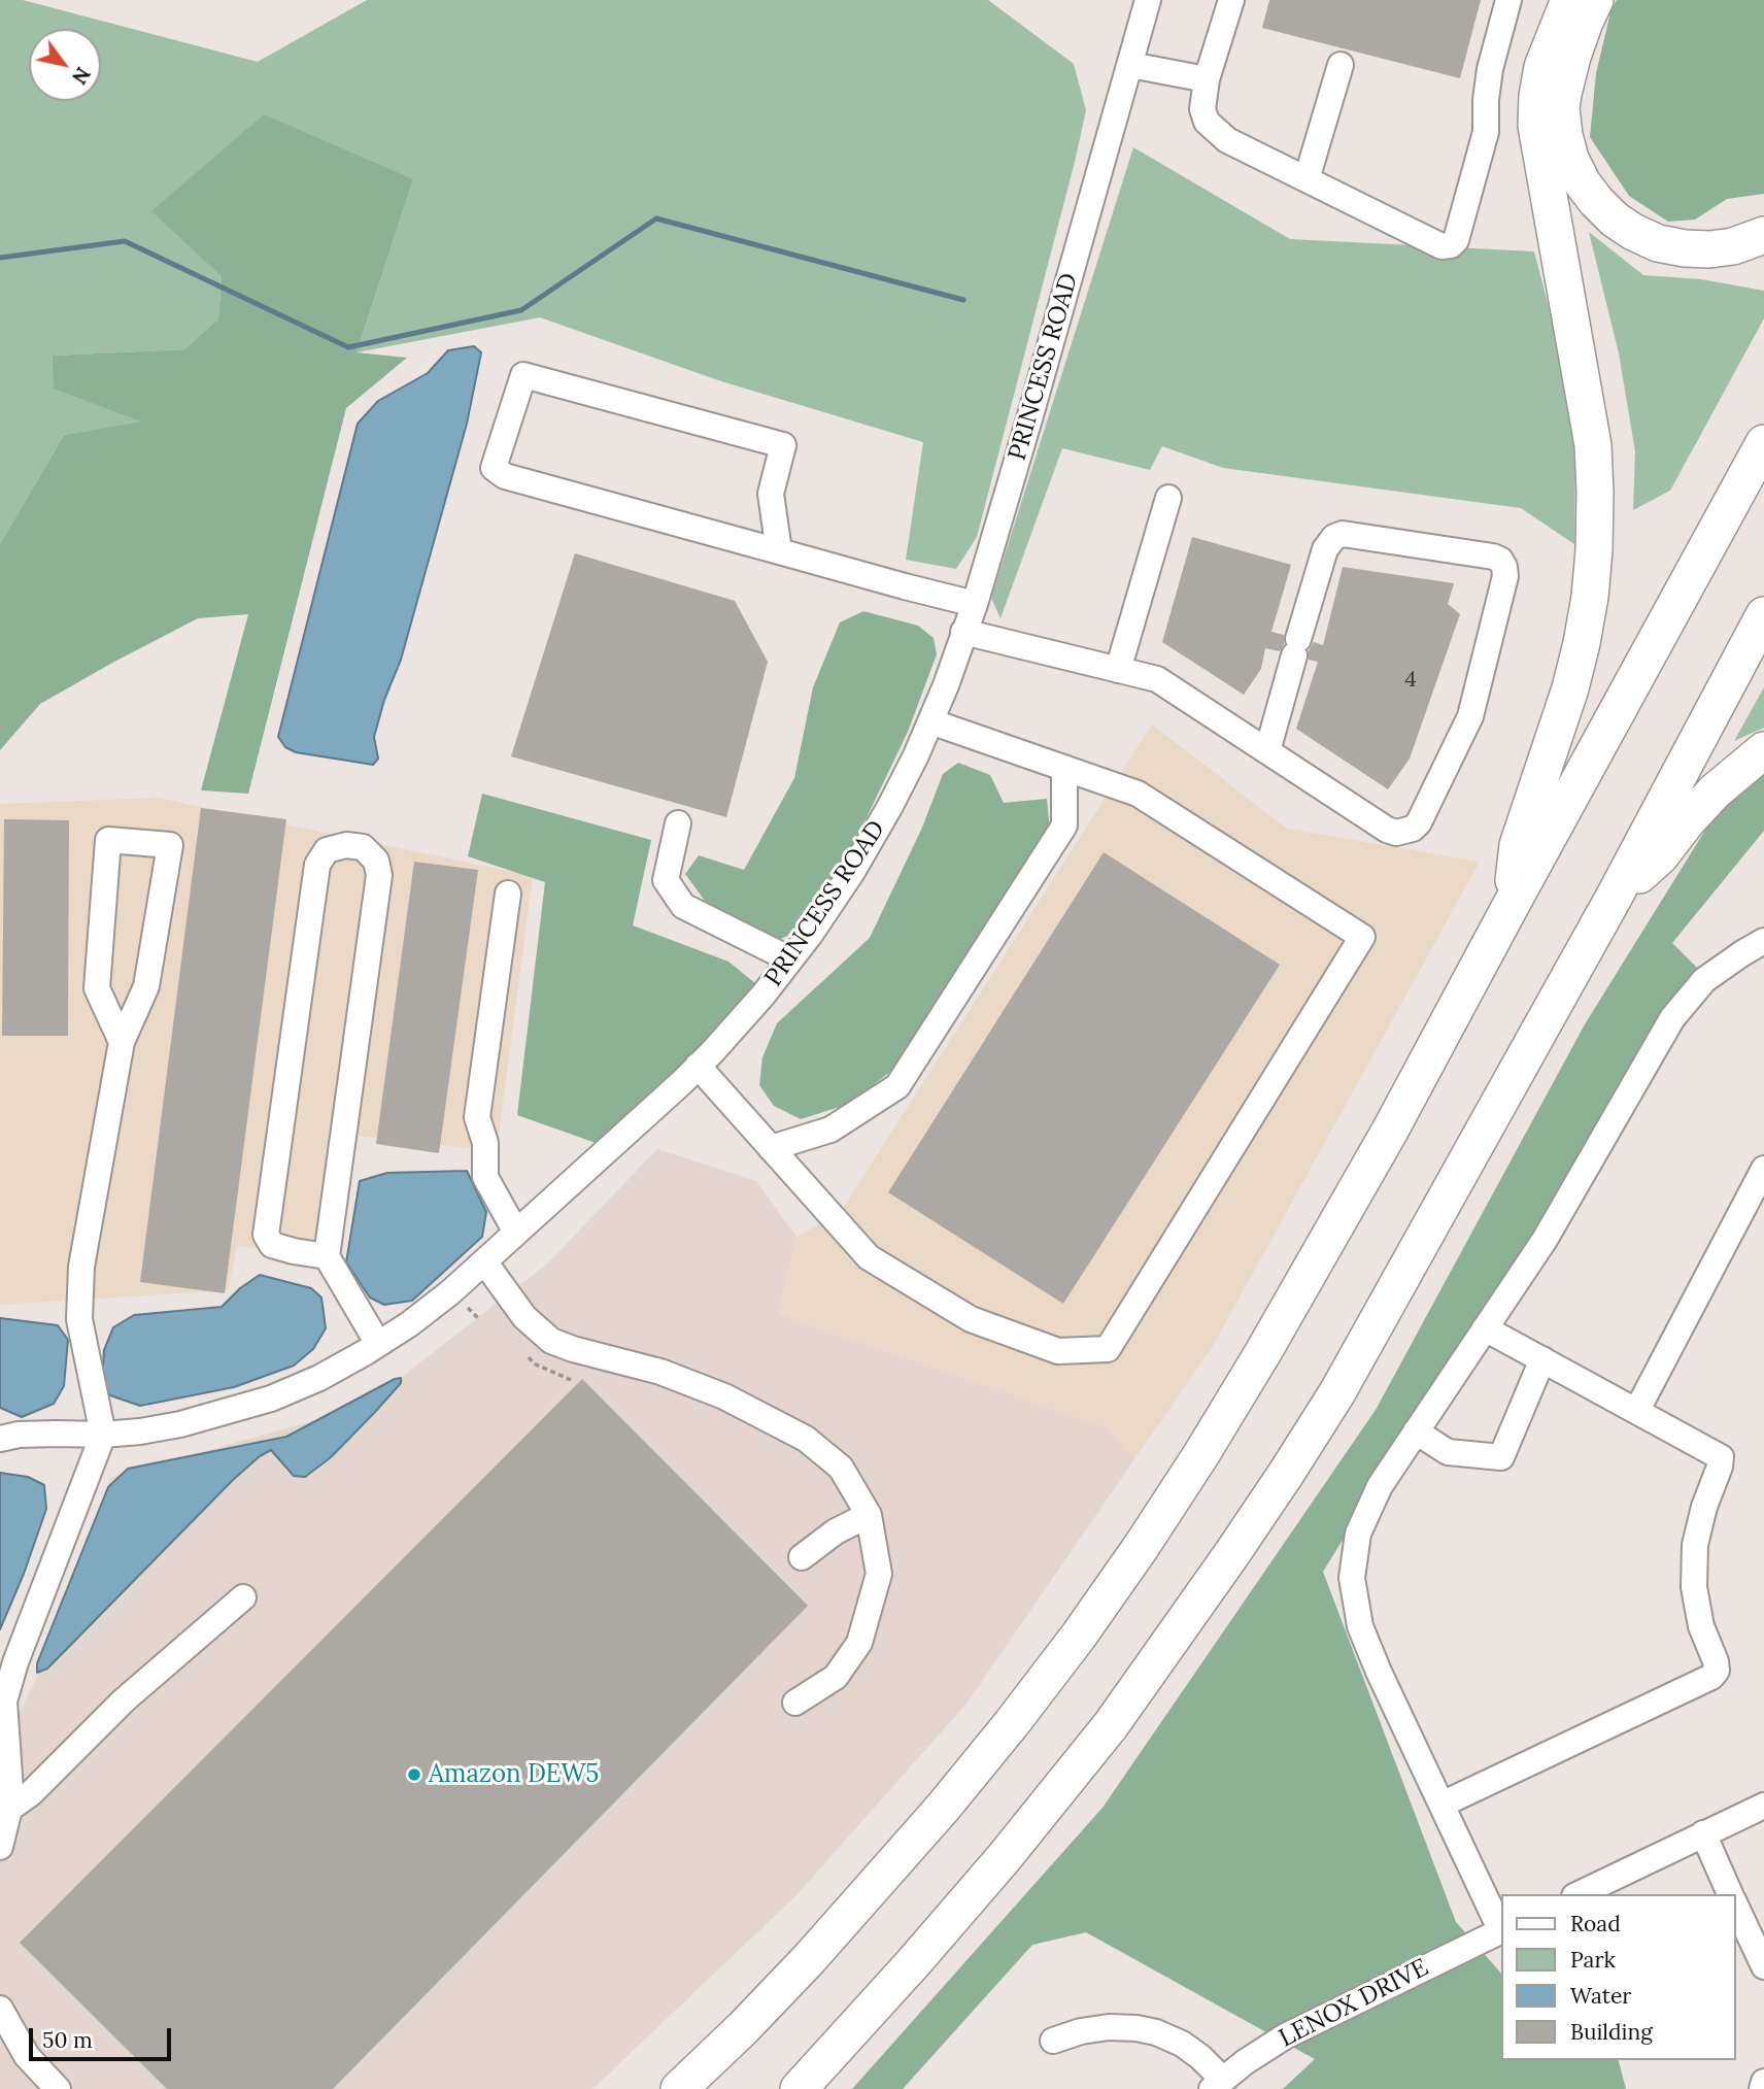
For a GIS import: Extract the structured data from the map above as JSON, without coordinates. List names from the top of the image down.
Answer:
{
  "streets": {
    "street": ["PRINCESS ROAD", "LENOX DRIVE"]
  },
  "places": ["Amazon DEW5"],
  "house_numbers": ["4"],
  "legend": [
    "Road",
    "Park",
    "Water",
    "Building"
  ],
  "scale_bar": "50 m",
  "north": "bottom right"
}
